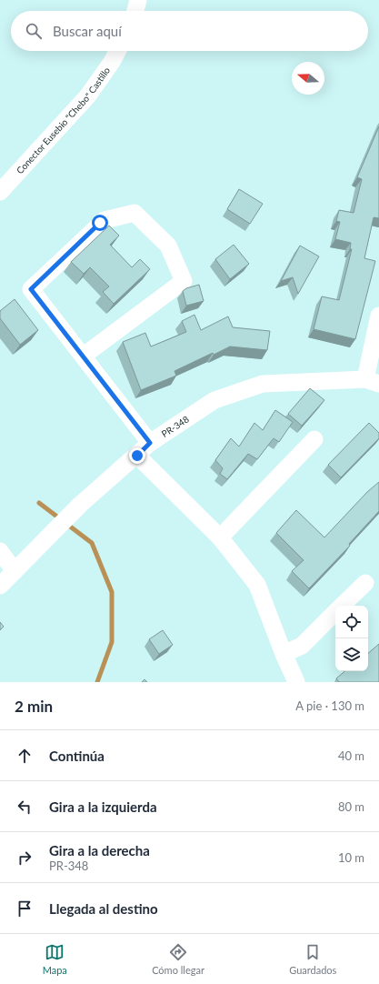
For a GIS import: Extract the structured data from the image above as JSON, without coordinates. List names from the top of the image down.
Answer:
{
  "streets": {
    "street": ["Conector Eusebio \"Chebo\" Castillo", "PR-348"]
  },
  "north": "left",
  "page": {
    "search": "Buscar aquí",
    "heading": ["2 min", "A pie · 130 m"],
    "list": [
      ["Continúa", "40 m"],
      ["Gira a la izquierda", "80 m"],
      ["Gira a la derecha", "PR-348", "10 m"],
      "Llegada al destino"
    ],
    "nav": ["Mapa", "Cómo llegar", "Guardados"]
  }
}
